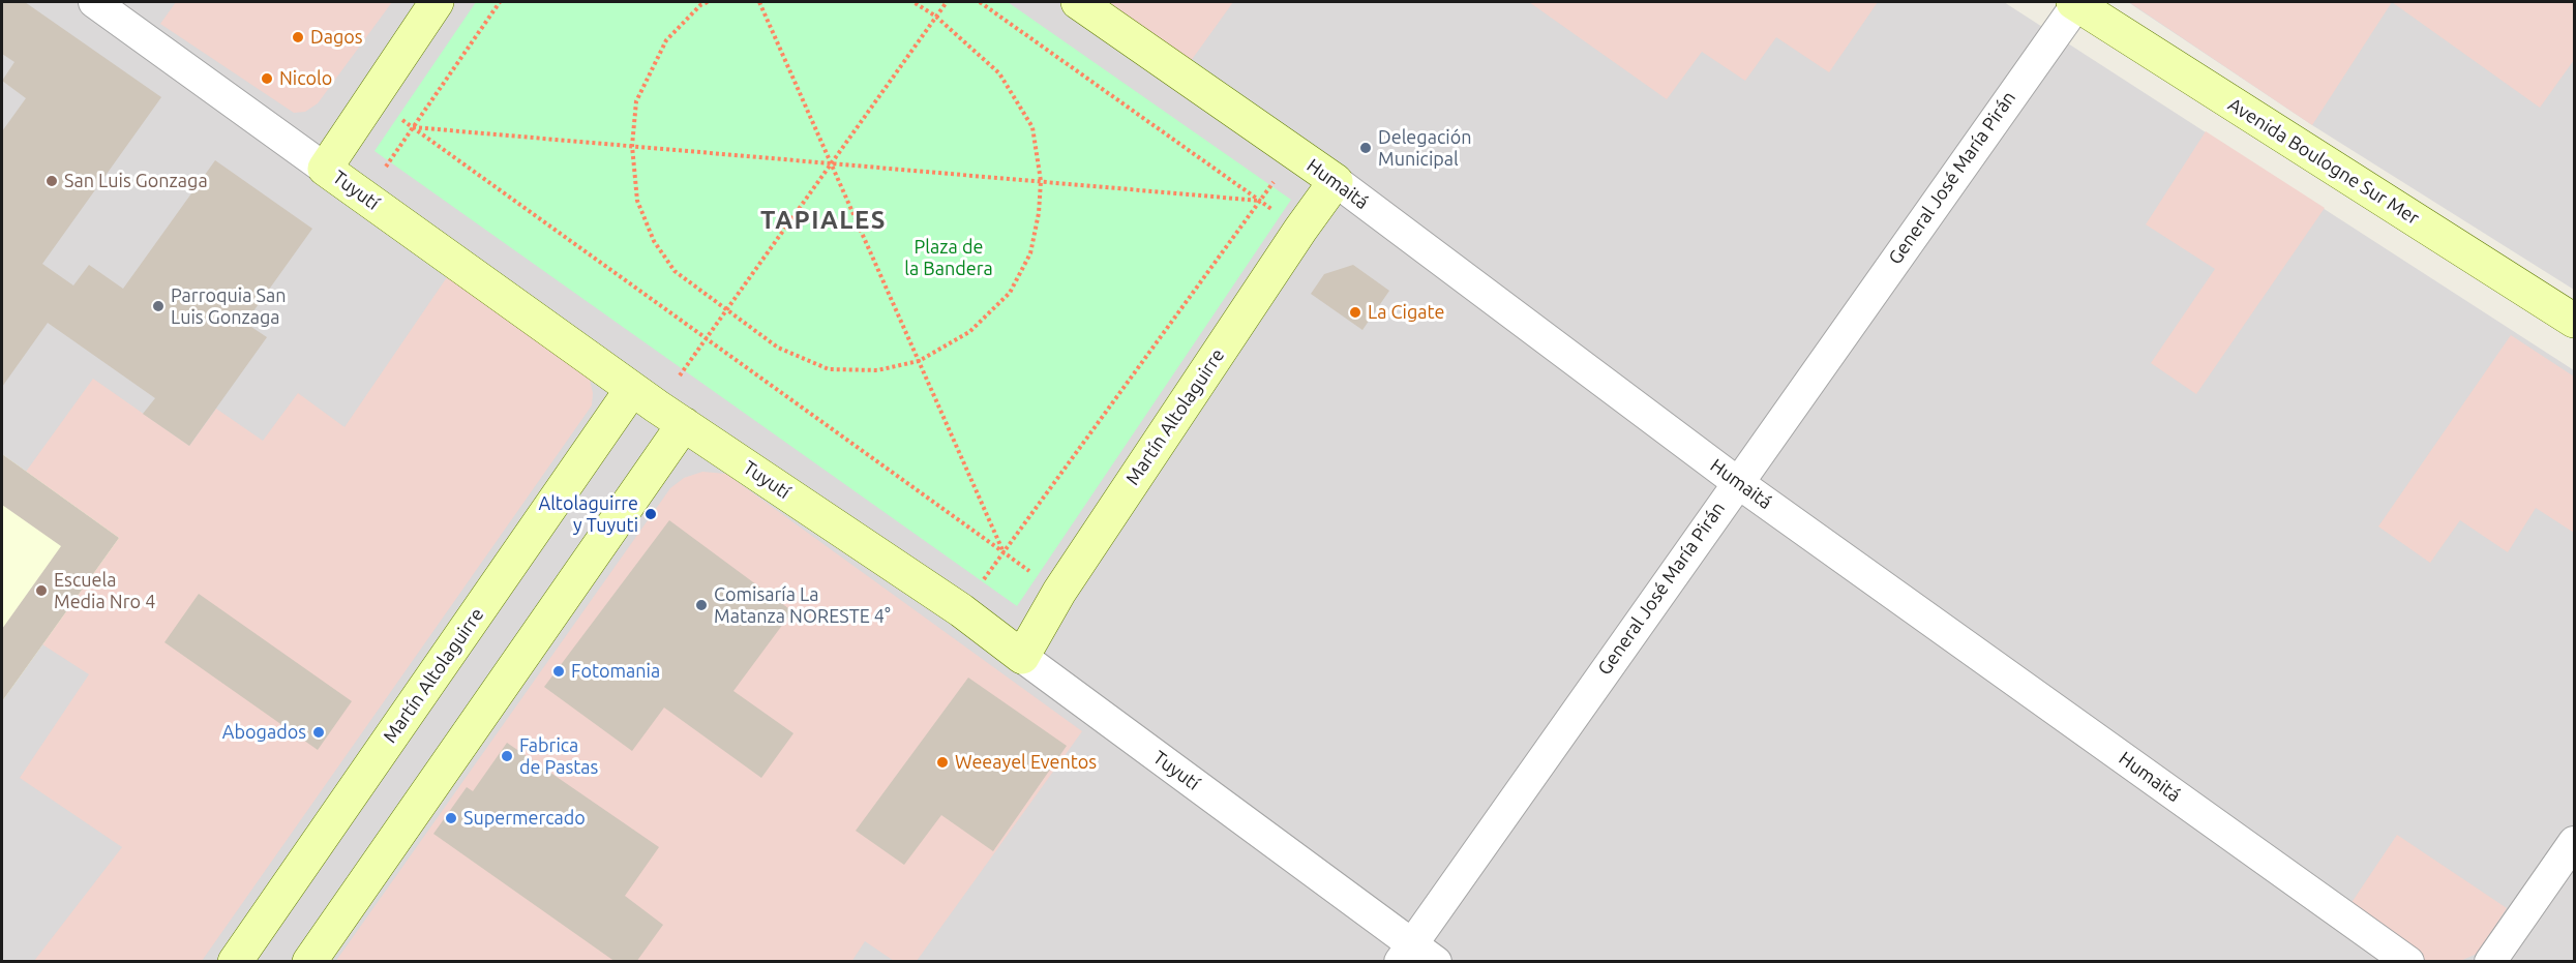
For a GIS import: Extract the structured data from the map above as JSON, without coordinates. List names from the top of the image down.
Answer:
{
  "streets": {
    "street": [
      "Avenida Boulogne Sur Mer",
      "General José María Pirán",
      "Humaitá",
      "Tuyutí",
      "Martín Altolaguirre"
    ]
  },
  "crossings": [
    ["Avenida Boulogne Sur Mer", "General José María Pirán"],
    ["General José María Pirán", "Humaitá"],
    ["General José María Pirán", "Tuyutí"],
    ["Humaitá", "Martín Altolaguirre"],
    ["Tuyutí", "Martín Altolaguirre"]
  ],
  "districts": ["TAPIALES"],
  "parks": ["Plaza de la Bandera"],
  "places": [
    "Dagos",
    "Nicolo",
    "Delegación Municipal",
    "San Luis Gonzaga",
    "Parroquia San Luis Gonzaga",
    "La Cigate",
    "Altolaguirre y Tuyuti",
    "Escuela Media Nro 4",
    "Comisaría La Matanza NORESTE 4°",
    "Fotomania",
    "Abogados",
    "Fabrica de Pastas",
    "Weeayel Eventos",
    "Supermercado"
  ]
}
